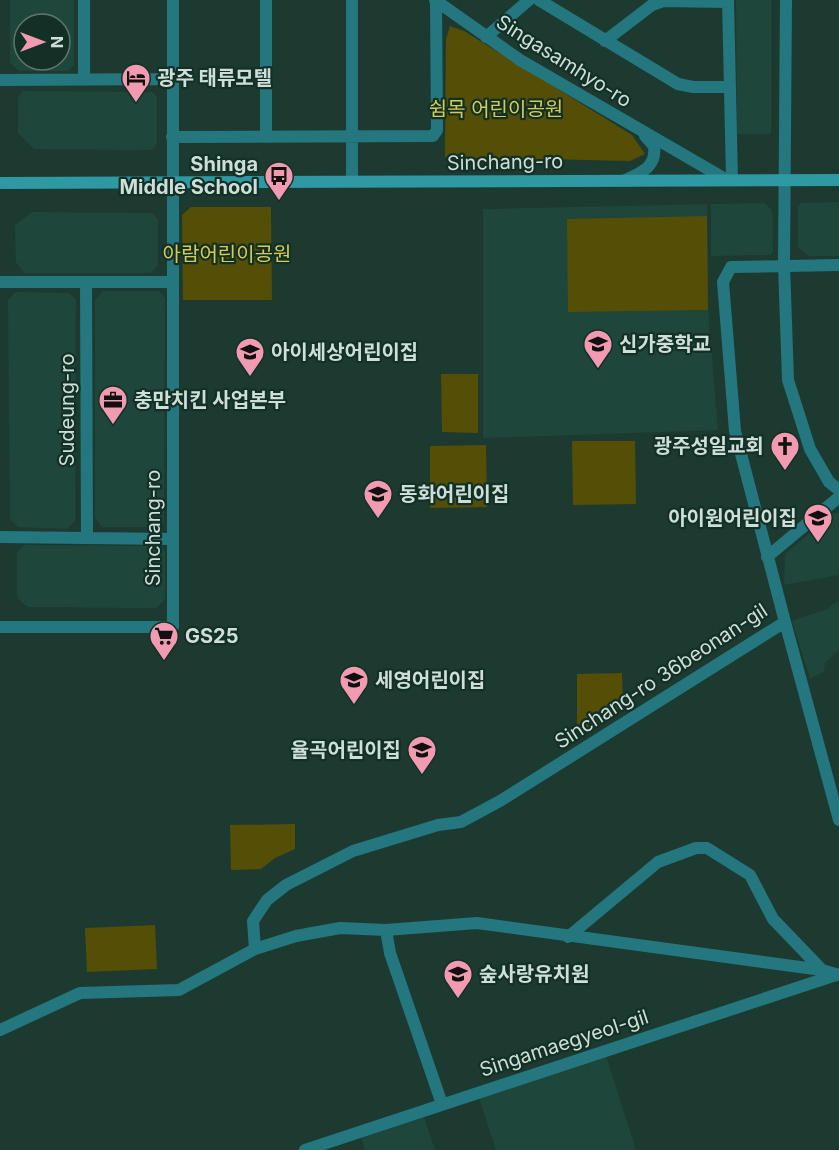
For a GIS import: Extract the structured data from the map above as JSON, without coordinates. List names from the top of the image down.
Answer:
{
  "streets": {
    "main road": ["Sinchang-ro"],
    "street": [
      "Singasamhyo-ro",
      "Sudeung-ro",
      "Sinchang-ro 36beonan-gil",
      "Singamaegyeol-gil"
    ]
  },
  "crossings": [
    ["Singasamhyo-ro", "Sinchang-ro"],
    ["Sinchang-ro 36beonan-gil", "Singamaegyeol-gil"]
  ],
  "parks": ["쉼목 어린이공원", "아람어린이공원"],
  "places": {
    "hotel": ["광주 태류모텔"],
    "bus stop": ["Shinga Middle School"],
    "school or university": [
      "신가중학교",
      "아이세상어린이집",
      "동화어린이집",
      "아이원어린이집",
      "세영어린이집",
      "율곡어린이집",
      "숲사랑유치원"
    ],
    "office": ["충만치킨 사업본부"],
    "church": ["광주성일교회"],
    "supermarket": ["GS25"]
  },
  "north": "right"
}
